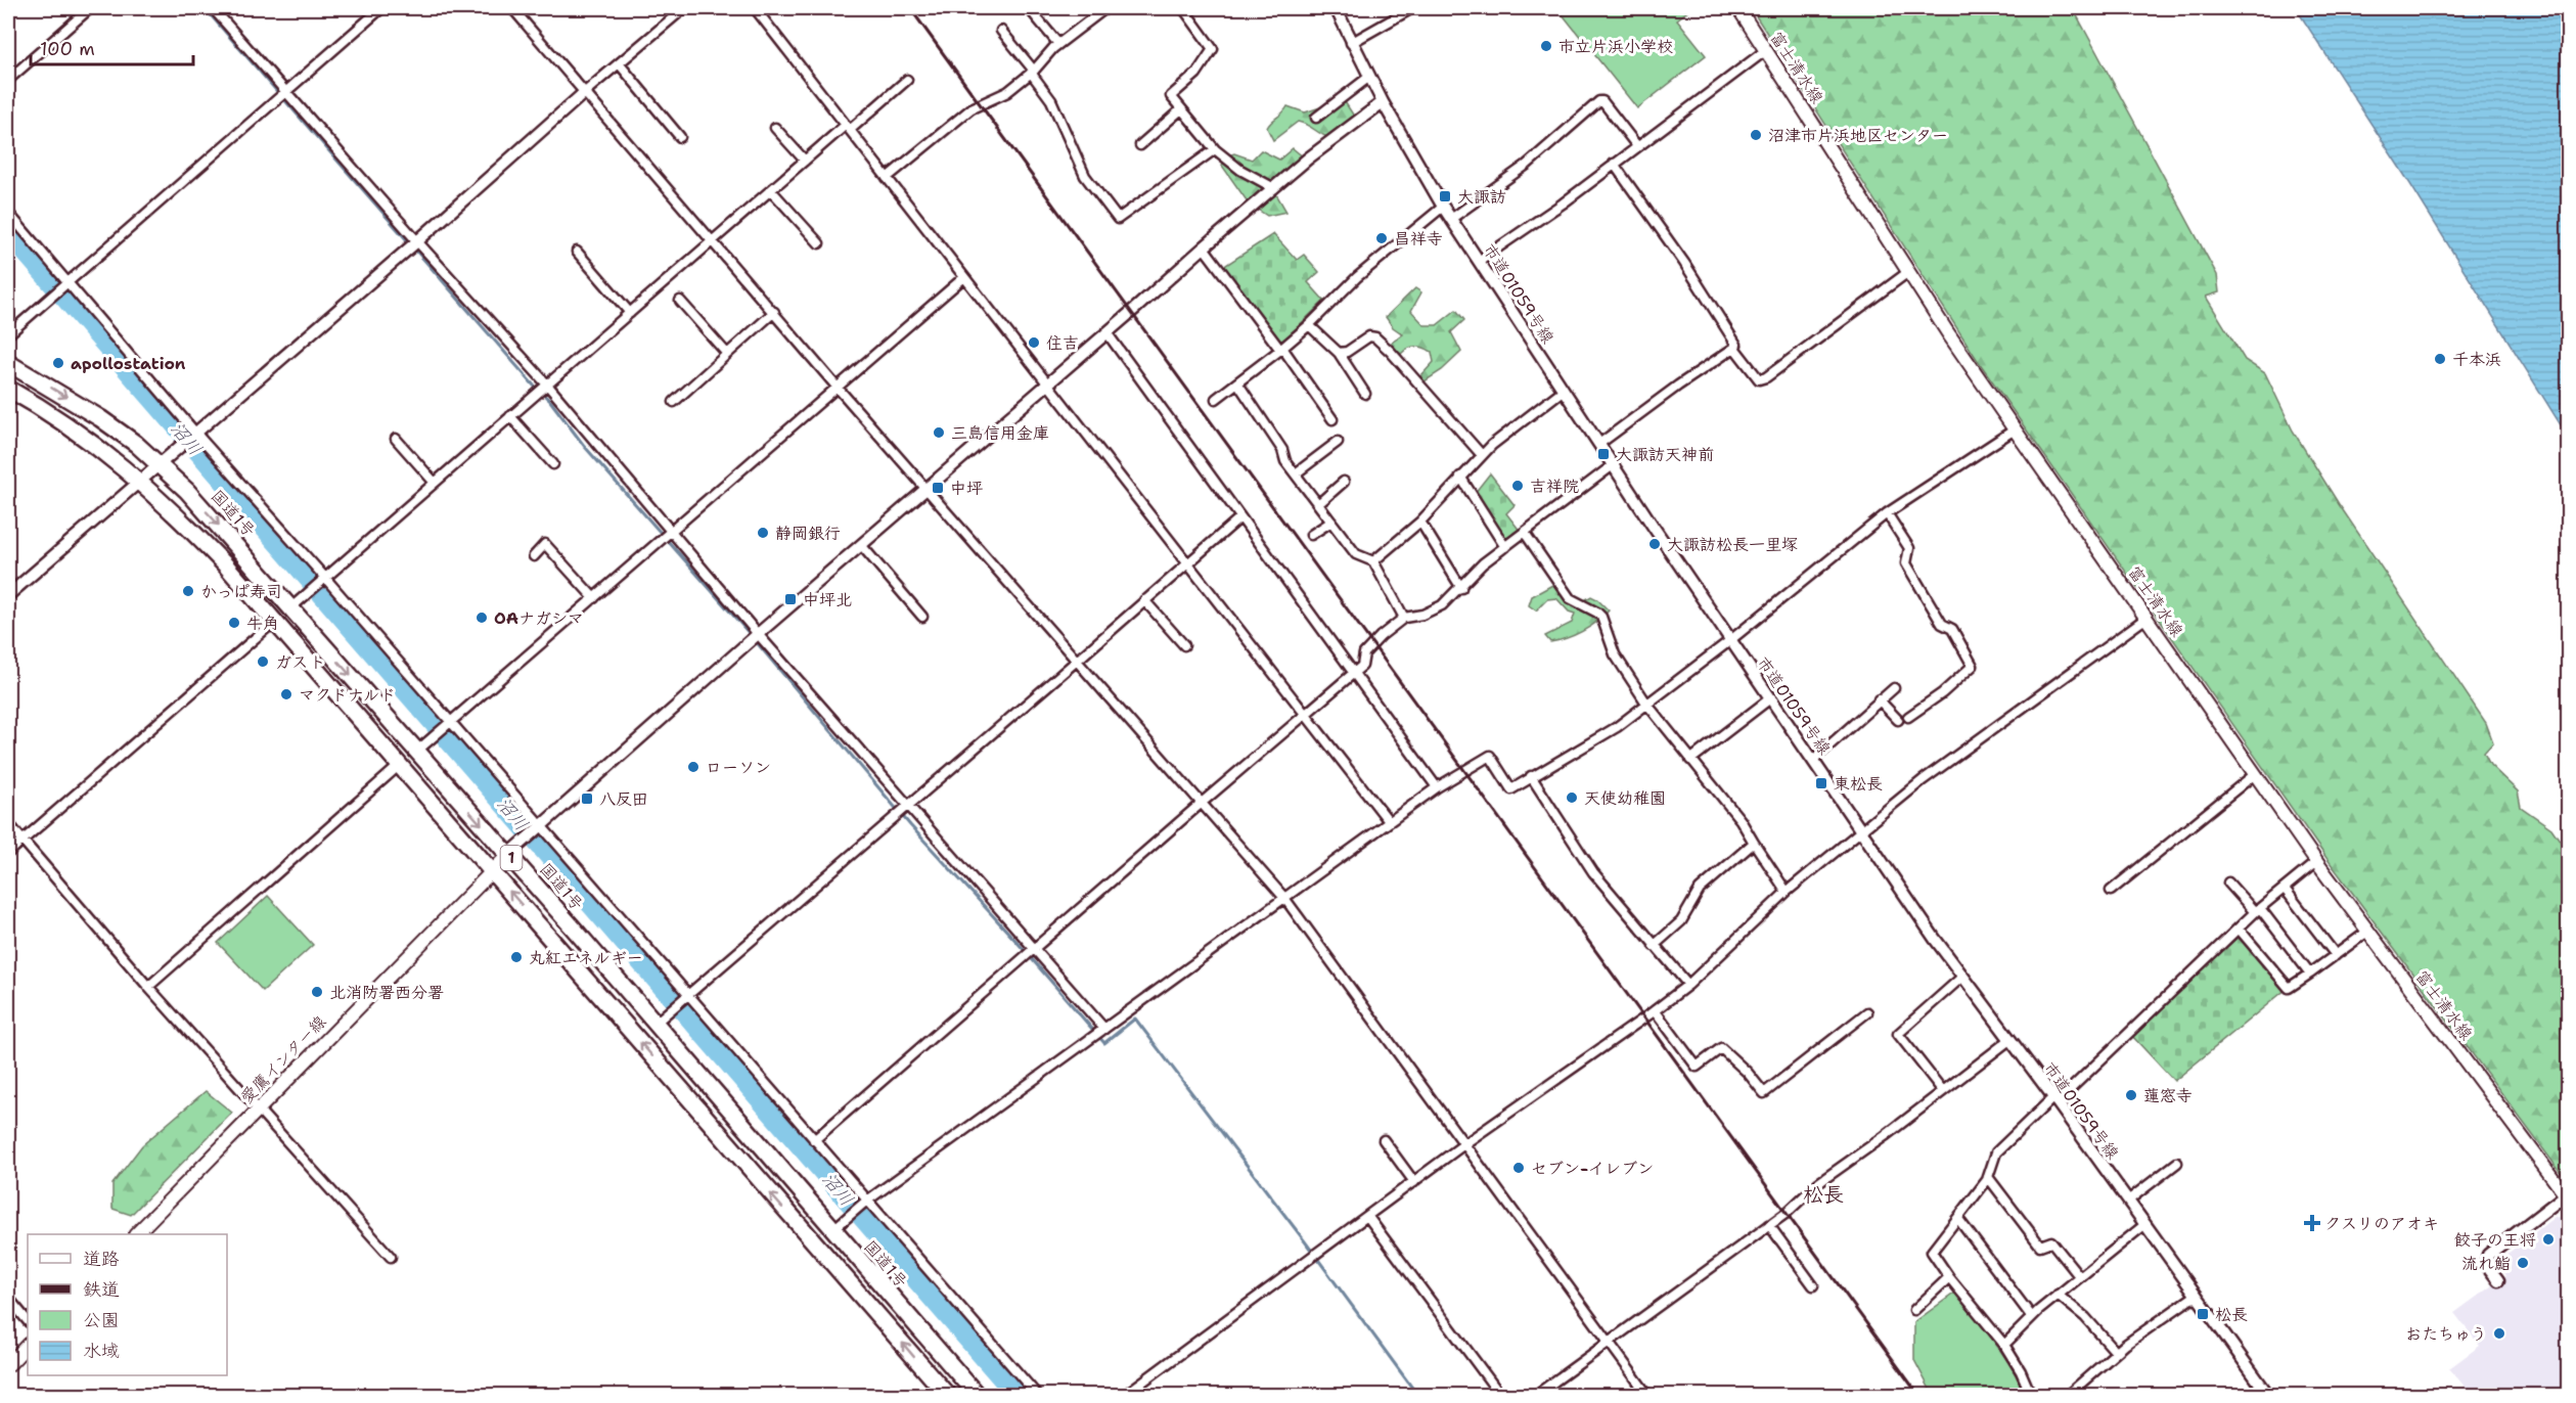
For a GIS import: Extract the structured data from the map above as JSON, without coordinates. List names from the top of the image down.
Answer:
{
  "streets": {
    "highway": ["国道1号", "1"],
    "main road": ["富士清水線", "愛鷹インター線"],
    "street": ["市道01059号線"]
  },
  "crossings": [
    ["国道1号", "愛鷹インター線"],
    ["1", "愛鷹インター線"]
  ],
  "districts": ["松長"],
  "water": ["沼川"],
  "places": {
    "other": [
      "市立片浜小学校",
      "沼津市片浜地区センター",
      "昌祥寺",
      "住吉",
      "千本浜",
      "apollostation",
      "三島信用金庫",
      "吉祥院",
      "静岡銀行",
      "大諏訪松長一里塚",
      "かっぱ寿司",
      "OAナガシマ",
      "牛角",
      "ガスト",
      "マクドナルド",
      "ローソン",
      "天使幼稚園",
      "丸紅エネルギー",
      "北消防署西分署",
      "蓮窓寺",
      "セブン-イレブン",
      "餃子の王将",
      "流れ鮨",
      "おたちゅう"
    ],
    "transit": [
      "大諏訪",
      "大諏訪天神前",
      "中坪",
      "中坪北",
      "東松長",
      "八反田",
      "松長"
    ],
    "health": ["クスリのアオキ"]
  },
  "legend": [
    "道路",
    "鉄道",
    "公園",
    "水域"
  ],
  "scale_bar": "100 m"
}
